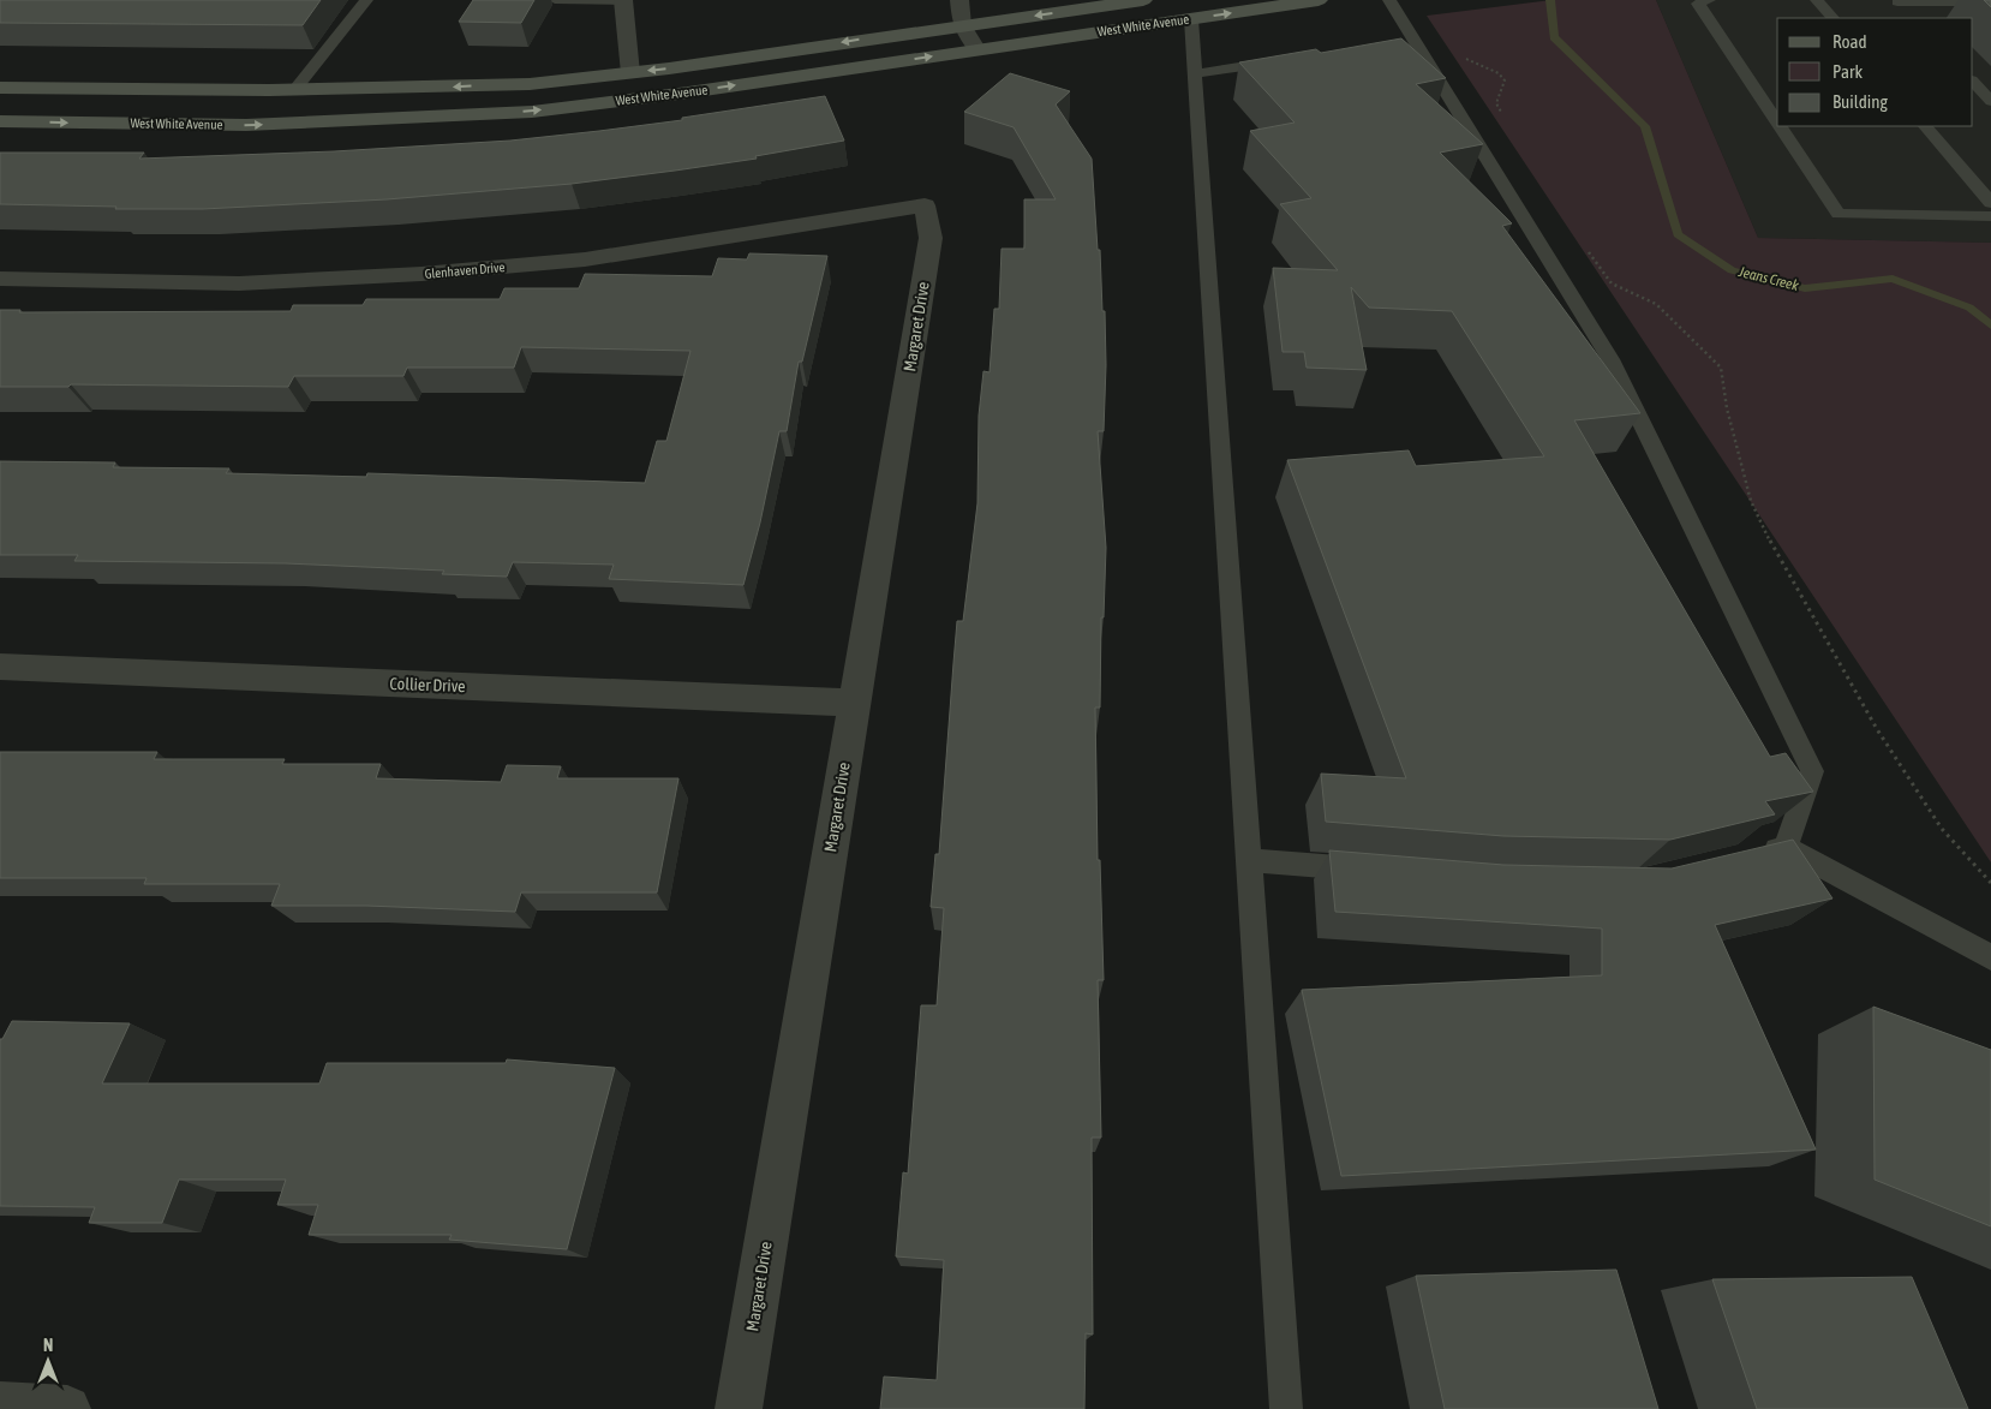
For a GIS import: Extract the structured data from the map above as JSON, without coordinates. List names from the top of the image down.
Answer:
{
  "streets": {
    "main road": ["West White Avenue"],
    "street": ["Glenhaven Drive", "Margaret Drive", "Collier Drive"]
  },
  "crossings": [
    ["Glenhaven Drive", "Margaret Drive"],
    ["Margaret Drive", "Collier Drive"]
  ],
  "water": ["Jeans Creek"],
  "legend": ["Road", "Park", "Building"],
  "north": "top"
}
